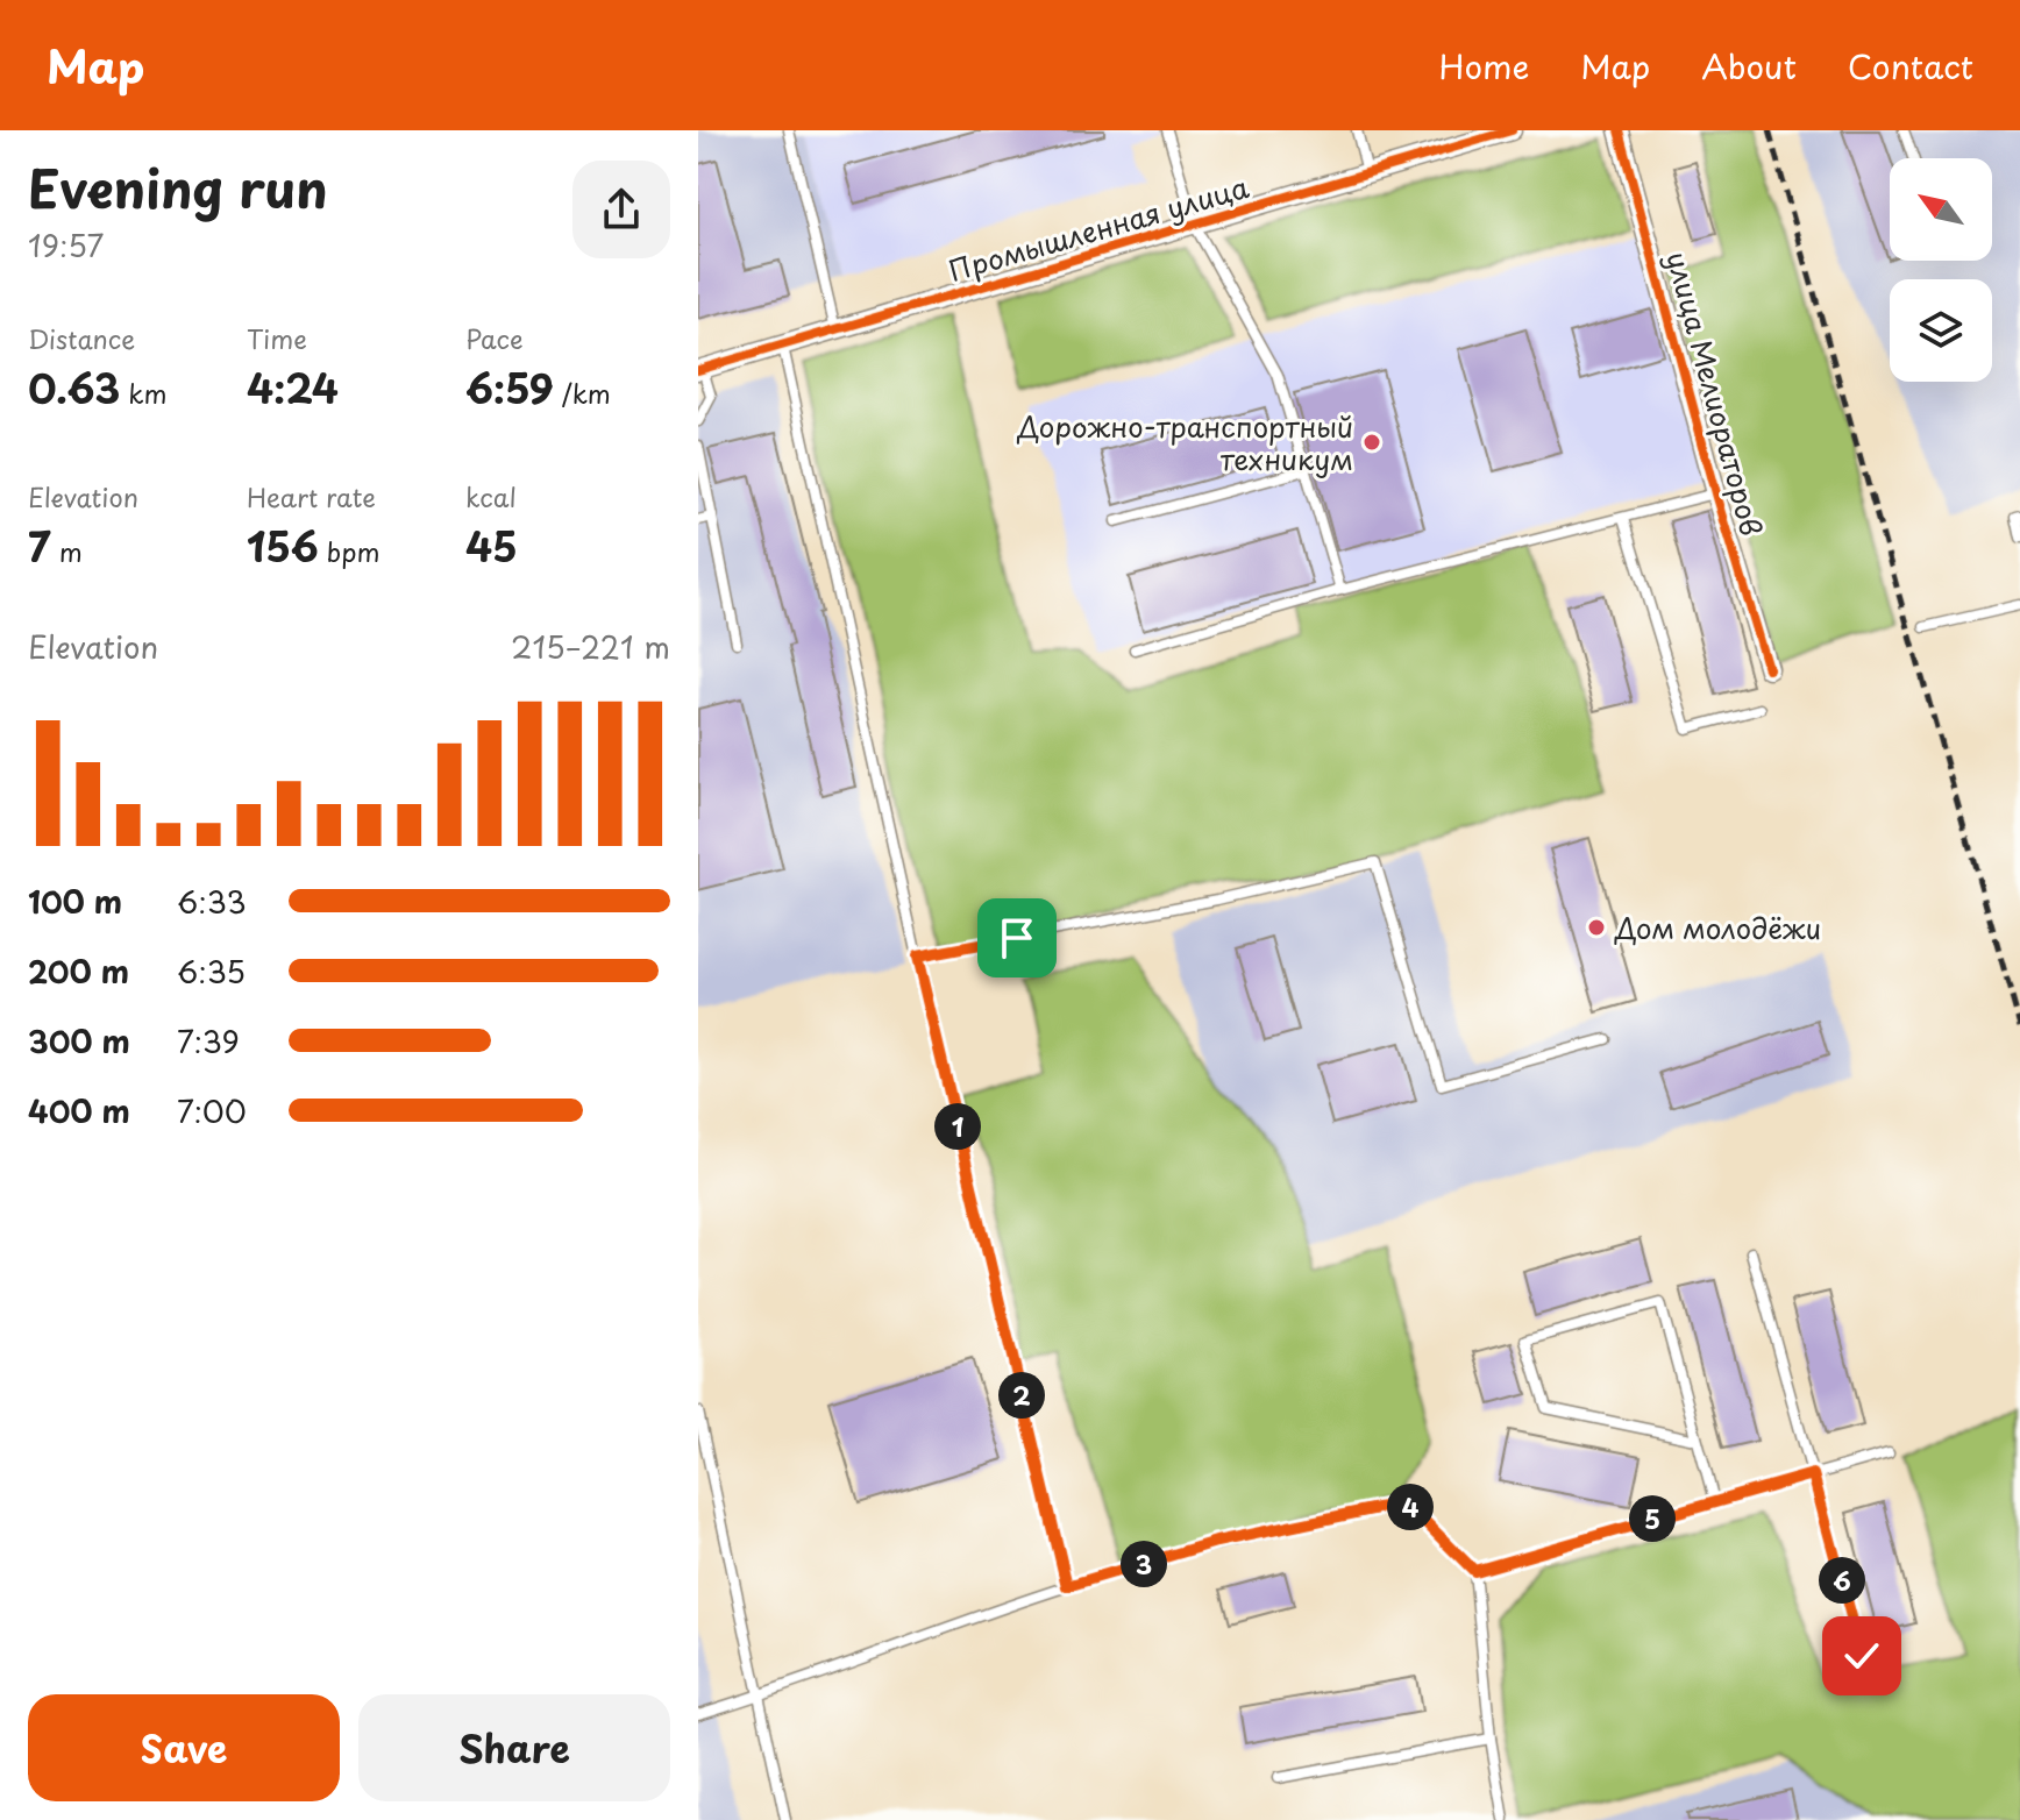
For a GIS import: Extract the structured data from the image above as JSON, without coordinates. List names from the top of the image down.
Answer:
{
  "streets": {
    "street": ["Промышленная улица", "улица Мелиораторов"]
  },
  "places": ["Дорожно-транспортный техникум", "Дом молодёжи"],
  "north": "top left",
  "page": {
    "header": "Map",
    "nav": [
      "Home",
      "Map",
      "About",
      "Contact"
    ],
    "heading": ["Evening run", "19:57"],
    "stats": [
      ["Distance", "0.63 km"],
      ["Time", "4:24"],
      ["Pace", "6:59 /km"],
      ["Elevation", "7 m"],
      ["Heart rate", "156 bpm"],
      ["kcal", "45"]
    ],
    "chart": ["Elevation", "215–221 m"],
    "list": [
      {
        "name": "100 m",
        "note": "6:33"
      },
      {
        "name": "200 m",
        "note": "6:35"
      },
      {
        "name": "300 m",
        "note": "7:39"
      },
      {
        "name": "400 m",
        "note": "7:00"
      }
    ],
    "pins": [
      "1",
      "2",
      "4",
      "5",
      "3",
      "6"
    ],
    "buttons": ["Save", "Share"]
  }
}
